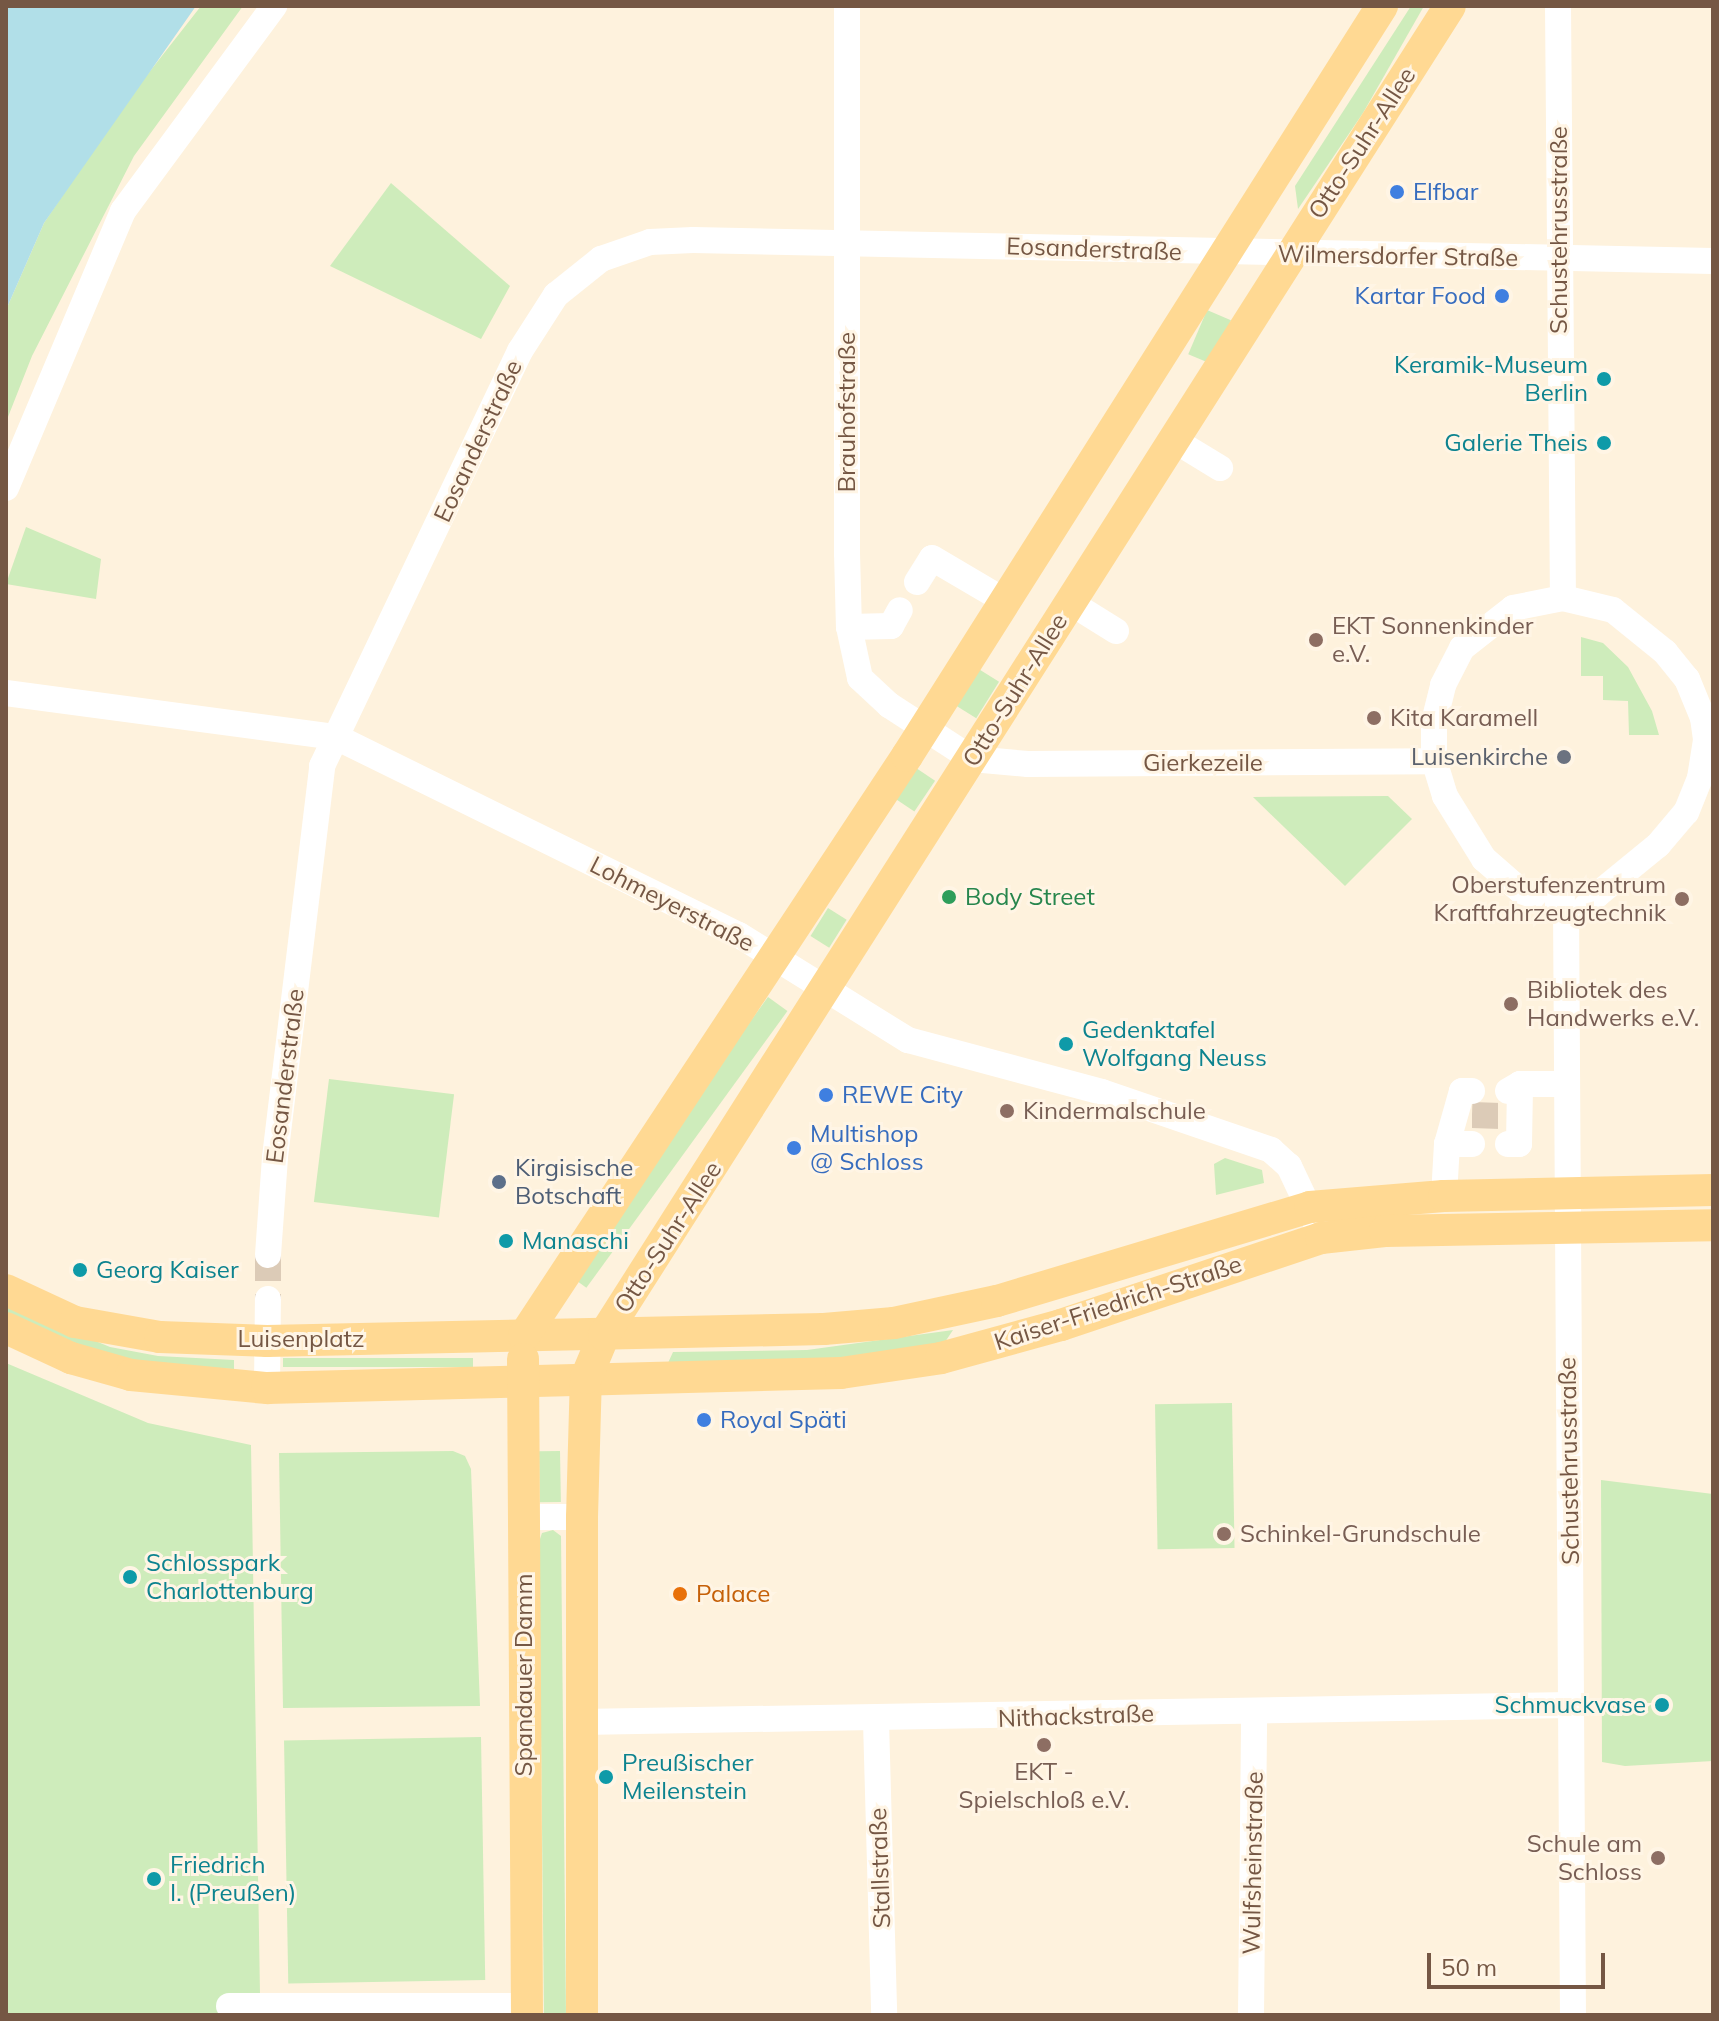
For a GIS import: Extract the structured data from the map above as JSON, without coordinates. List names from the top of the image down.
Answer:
{
  "streets": {
    "main road": [
      "Otto-Suhr-Allee",
      "Kaiser-Friedrich-Straße",
      "Luisenplatz",
      "Spandauer Damm"
    ],
    "street": [
      "Schustehrusstraße",
      "Eosanderstraße",
      "Wilmersdorfer Straße",
      "Brauhofstraße",
      "Gierkezeile",
      "Lohmeyerstraße",
      "Nithackstraße",
      "Wulfsheinstraße",
      "Stallstraße"
    ]
  },
  "crossings": [
    ["Otto-Suhr-Allee", "Wilmersdorfer Straße"],
    ["Otto-Suhr-Allee", "Brauhofstraße"],
    ["Otto-Suhr-Allee", "Gierkezeile"],
    ["Otto-Suhr-Allee", "Lohmeyerstraße"],
    ["Otto-Suhr-Allee", "Kaiser-Friedrich-Straße"],
    ["Otto-Suhr-Allee", "Luisenplatz"],
    ["Schustehrusstraße", "Wilmersdorfer Straße"],
    ["Schustehrusstraße", "Gierkezeile"],
    ["Schustehrusstraße", "Kaiser-Friedrich-Straße"],
    ["Schustehrusstraße", "Nithackstraße"],
    ["Eosanderstraße", "Wilmersdorfer Straße"],
    ["Eosanderstraße", "Brauhofstraße"],
    ["Eosanderstraße", "Lohmeyerstraße"],
    ["Brauhofstraße", "Gierkezeile"],
    ["Lohmeyerstraße", "Kaiser-Friedrich-Straße"],
    ["Kaiser-Friedrich-Straße", "Luisenplatz"],
    ["Kaiser-Friedrich-Straße", "Spandauer Damm"],
    ["Luisenplatz", "Spandauer Damm"],
    ["Nithackstraße", "Wulfsheinstraße"],
    ["Nithackstraße", "Stallstraße"]
  ],
  "places": [
    "Elfbar",
    "Kartar Food",
    "Keramik-Museum Berlin",
    "Galerie Theis",
    "EKT Sonnenkinder e.V.",
    "Kita Karamell",
    "Luisenkirche",
    "Body Street",
    "Oberstufenzentrum Kraftfahrzeugtechnik",
    "Bibliotek des Handwerks e.V.",
    "Gedenktafel Wolfgang Neuss",
    "REWE City",
    "Kindermalschule",
    "Multishop @ Schloss",
    "Kirgisische Botschaft",
    "Manaschi",
    "Georg Kaiser",
    "Royal Späti",
    "Schinkel-Grundschule",
    "Schlosspark Charlottenburg",
    "Palace",
    "Schmuckvase",
    "EKT - Spielschloß e.V.",
    "Preußischer Meilenstein",
    "Schule am Schloss",
    "Friedrich I. (Preußen)"
  ],
  "scale_bar": "50 m"
}
